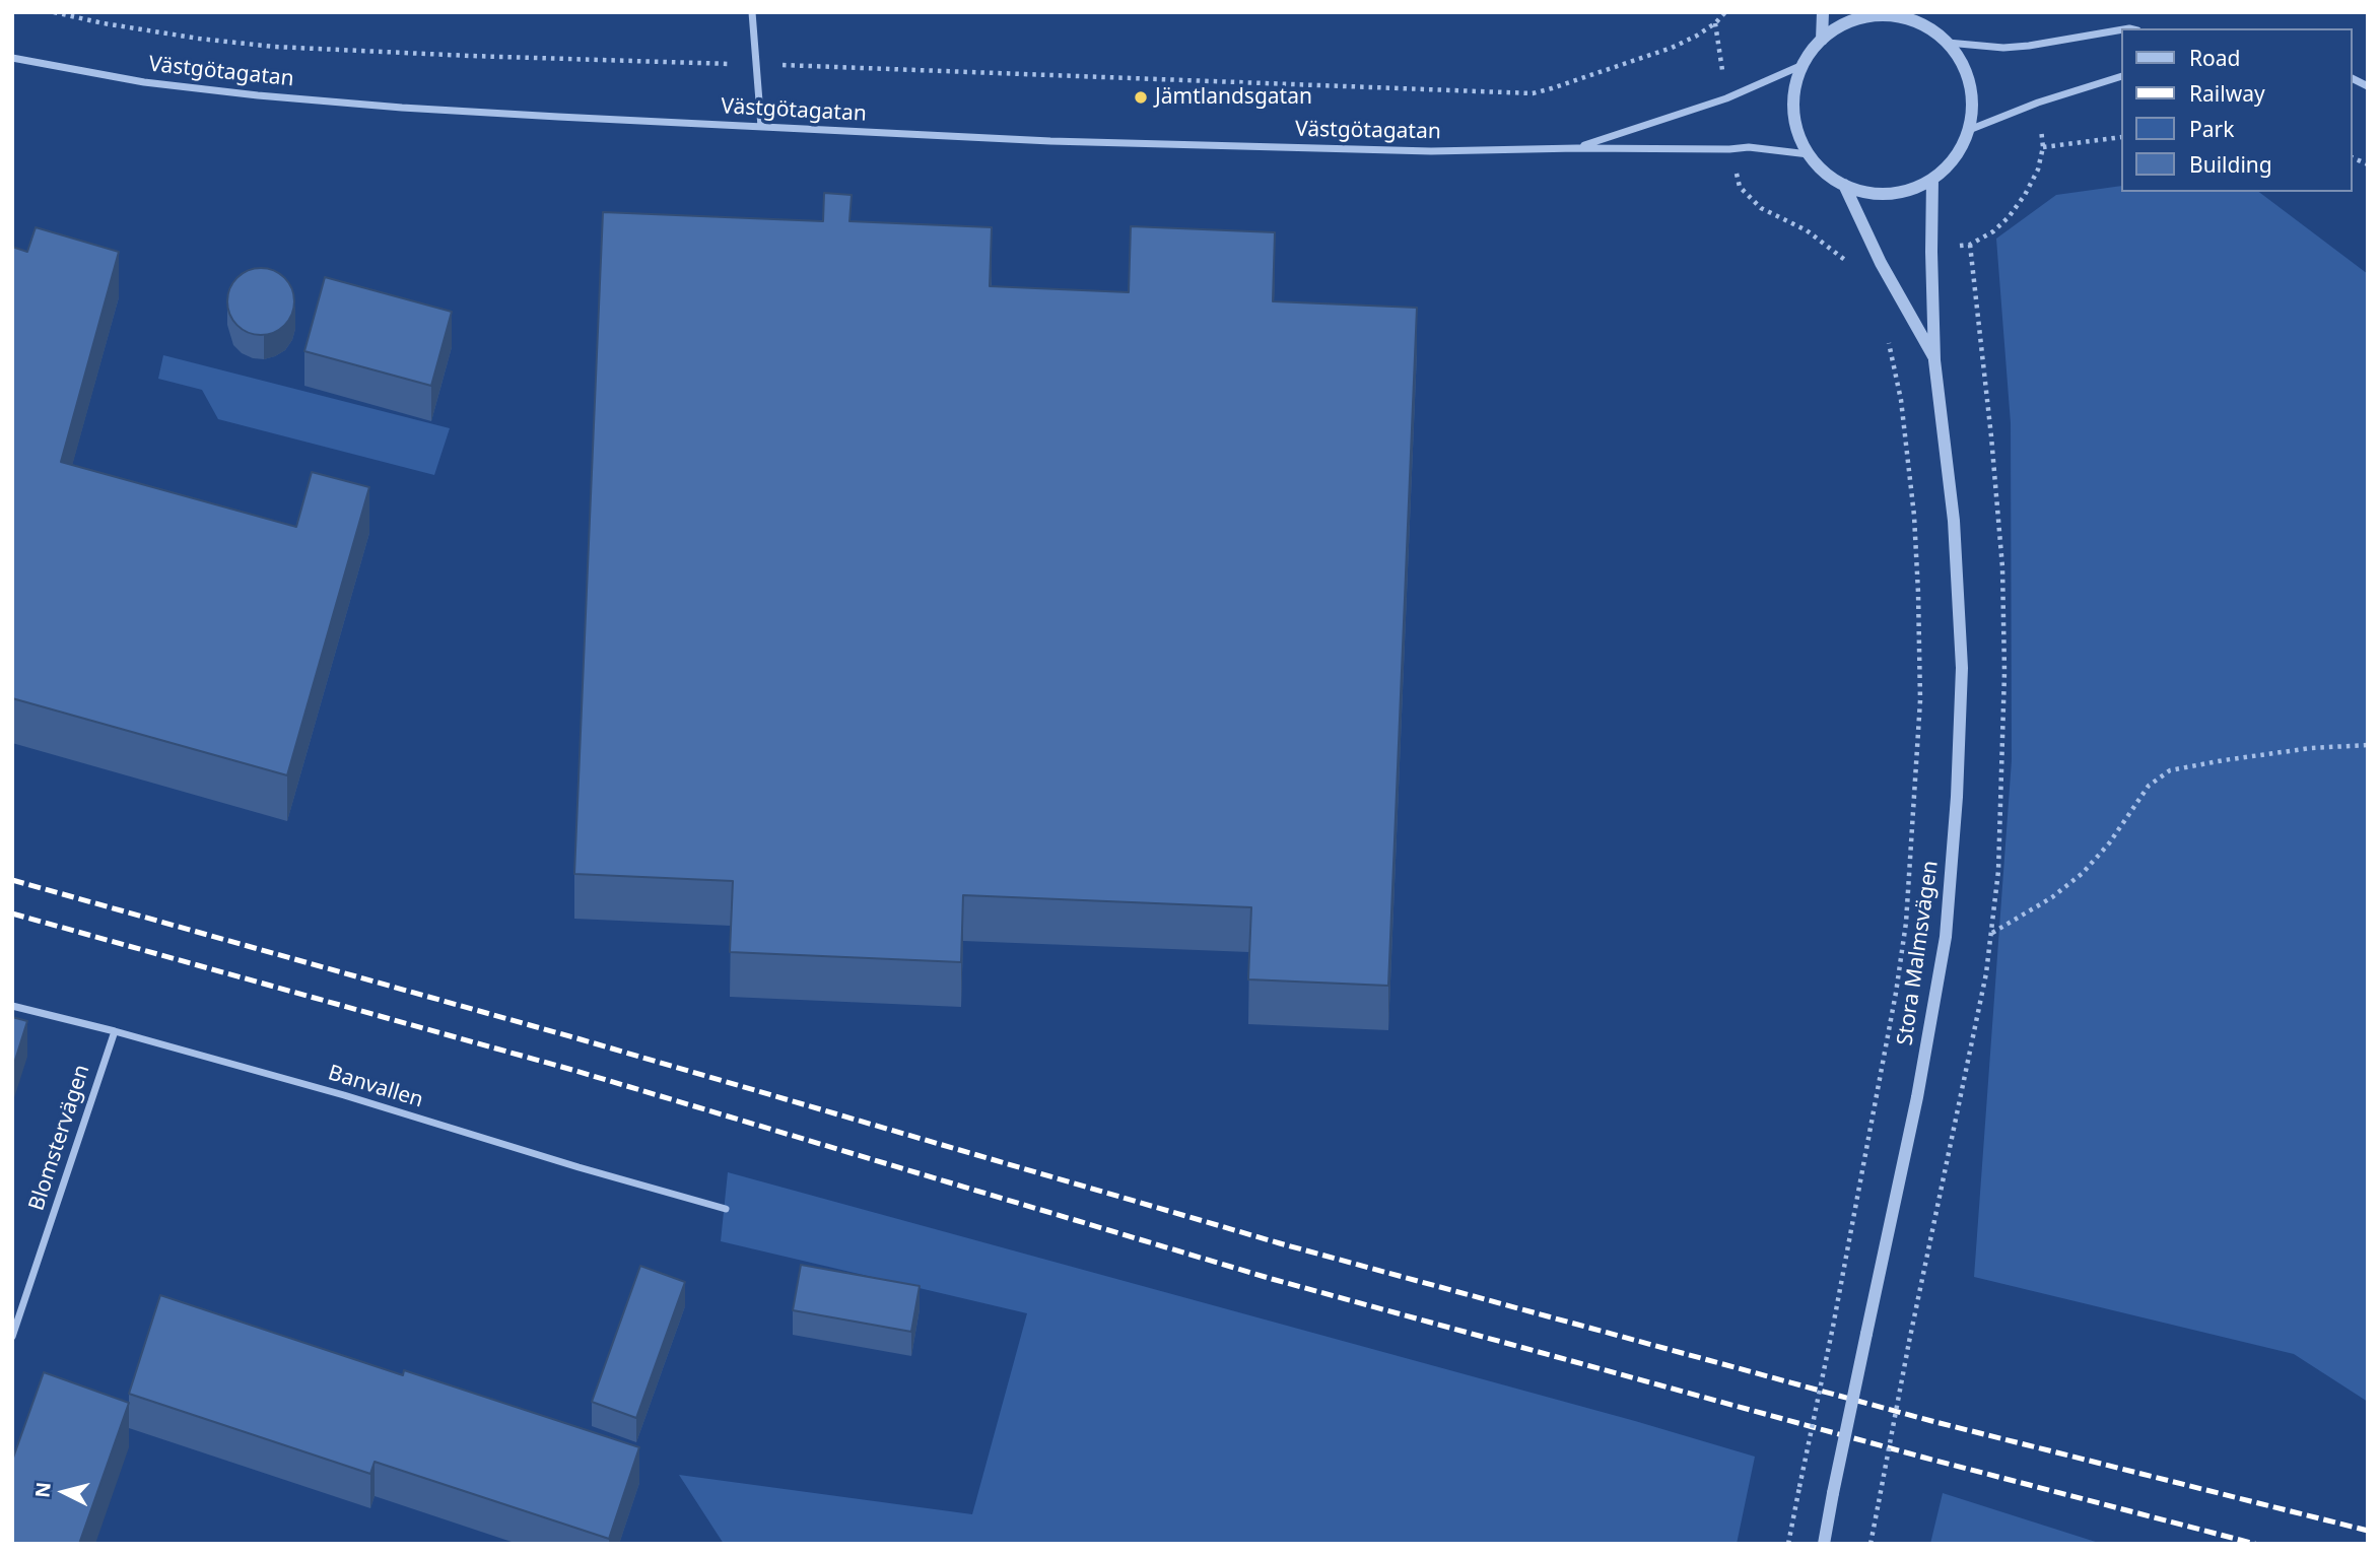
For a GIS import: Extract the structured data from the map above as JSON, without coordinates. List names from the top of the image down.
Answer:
{
  "streets": {
    "street": [
      "Västgötagatan",
      "Stora Malmsvägen",
      "Banvallen",
      "Blomstervägen"
    ]
  },
  "crossings": [
    ["Västgötagatan", "Stora Malmsvägen"],
    ["Banvallen", "Blomstervägen"]
  ],
  "places": ["Jämtlandsgatan"],
  "legend": [
    "Road",
    "Railway",
    "Park",
    "Building"
  ],
  "north": "left"
}
